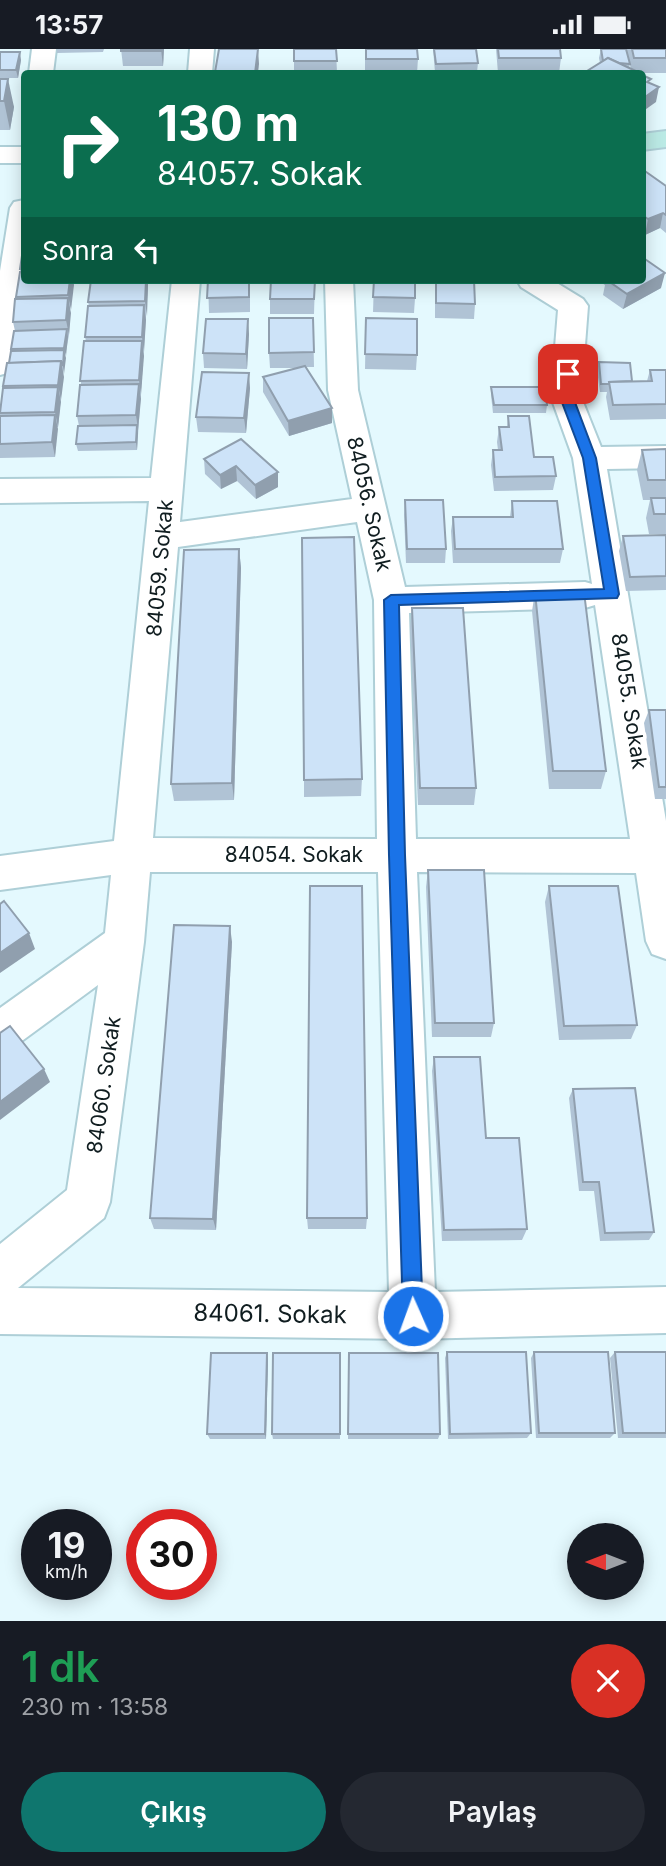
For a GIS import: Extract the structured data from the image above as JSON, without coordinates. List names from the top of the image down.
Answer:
{
  "streets": {
    "street": [
      "84056. Sokak",
      "84059. Sokak",
      "84055. Sokak",
      "84054. Sokak",
      "84060. Sokak",
      "84061. Sokak"
    ]
  },
  "crossings": [
    ["84056. Sokak", "84054. Sokak"],
    ["84056. Sokak", "84061. Sokak"],
    ["84059. Sokak", "84054. Sokak"],
    ["84059. Sokak", "84060. Sokak"],
    ["84055. Sokak", "84054. Sokak"],
    ["84054. Sokak", "84060. Sokak"]
  ],
  "north": "left",
  "page": {
    "status": "13:57",
    "turn": ["130 m", "84057. Sokak"],
    "then": "Sonra",
    "speed": "19 km/h",
    "limit": "30",
    "heading": ["1 dk", "230 m · 13:58"],
    "buttons": ["Çıkış", "Paylaş"]
  }
}
